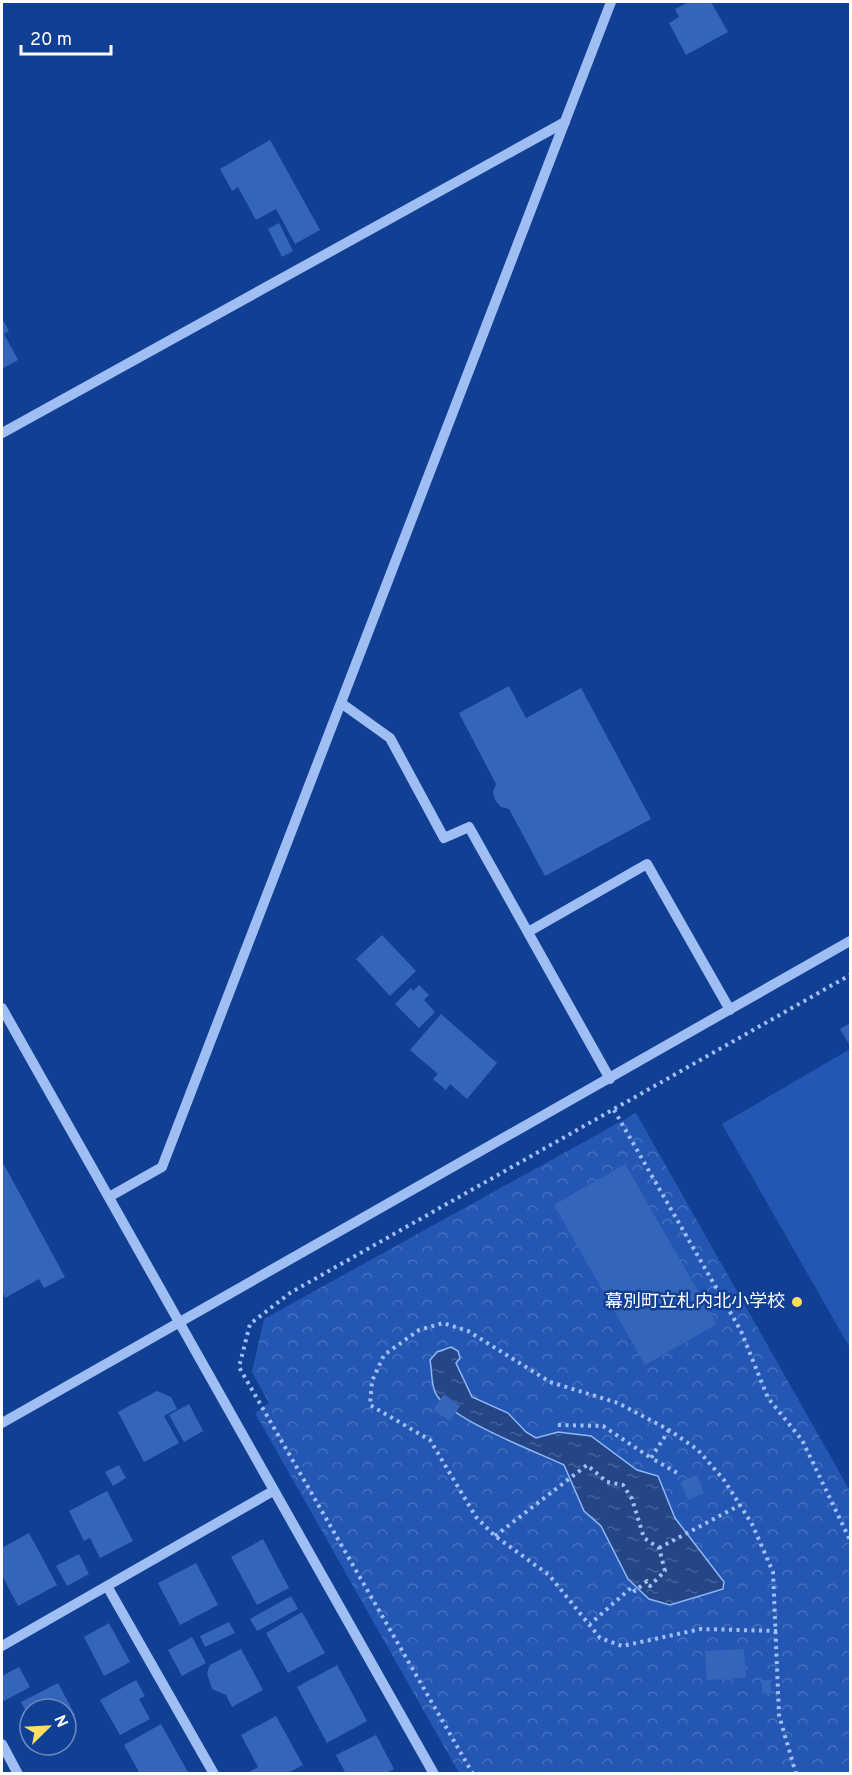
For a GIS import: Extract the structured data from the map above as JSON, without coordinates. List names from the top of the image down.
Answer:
{
  "places": ["幕別町立札内北小学校"],
  "scale_bar": "20 m",
  "north": "top right"
}
